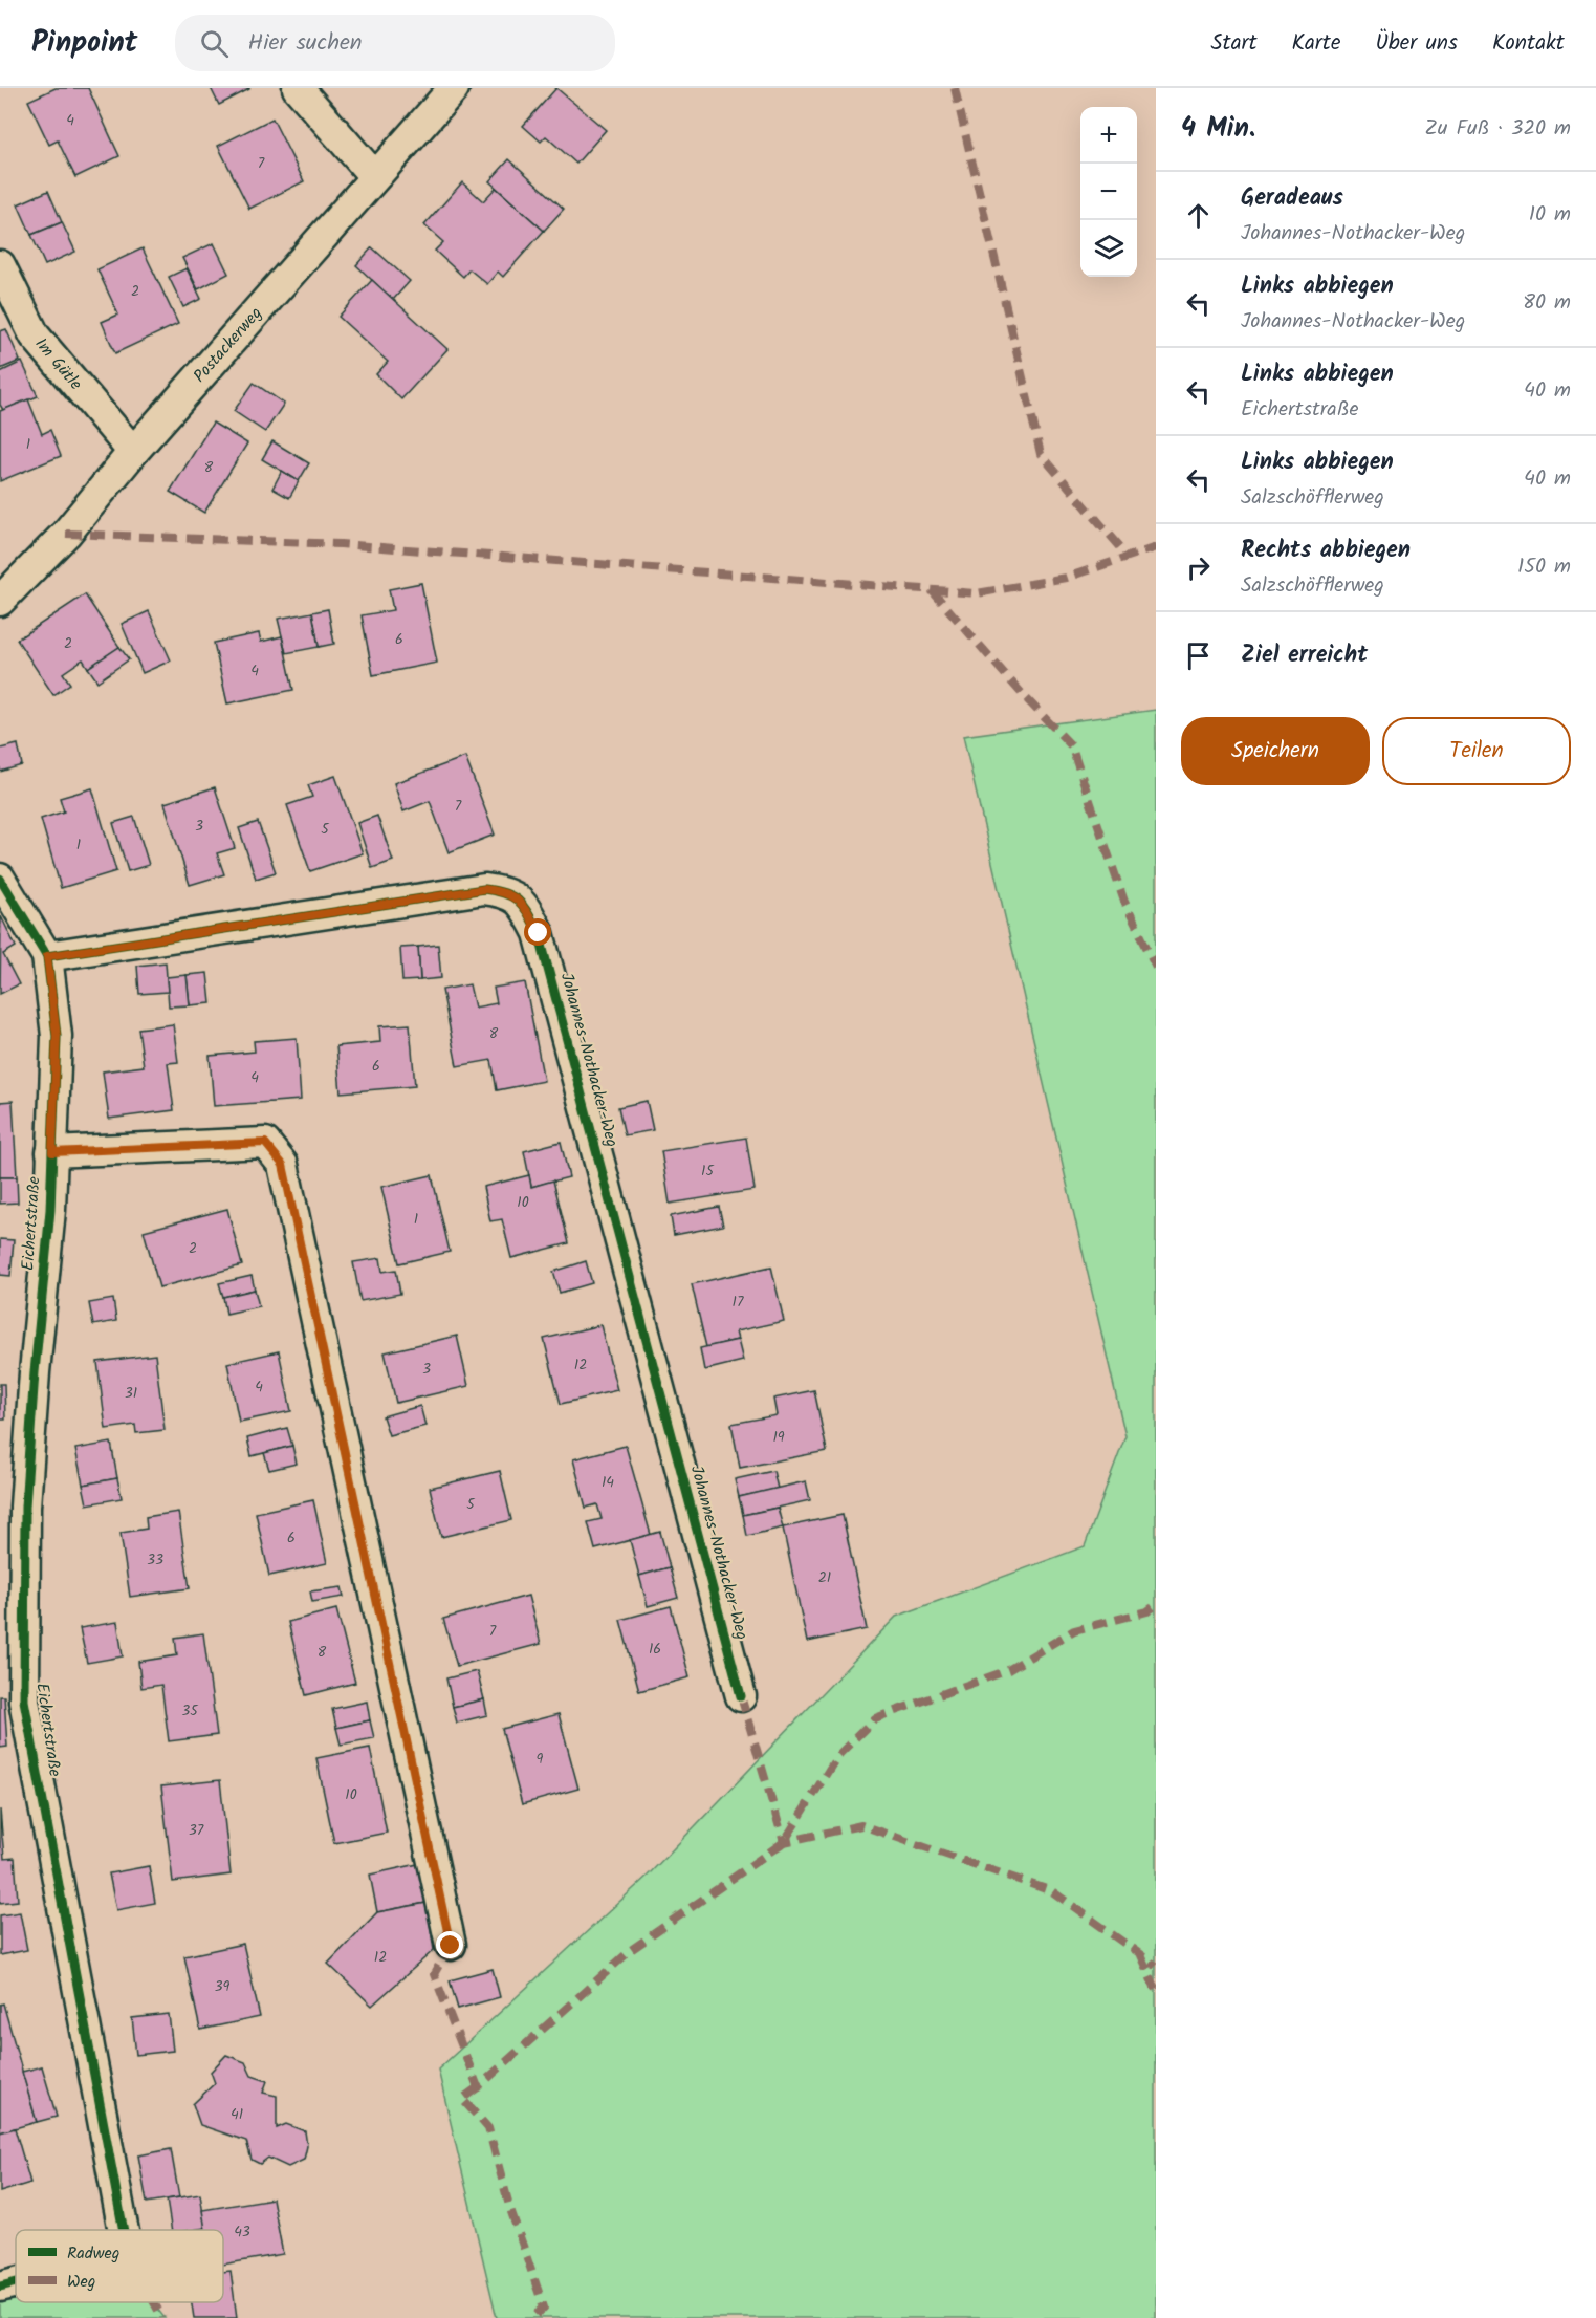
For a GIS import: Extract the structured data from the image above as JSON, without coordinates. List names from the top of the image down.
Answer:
{
  "streets": {
    "street": [
      "Postackerweg",
      "Im Gütle",
      "Johannes-Nothacker-Weg",
      "Eichertstraße"
    ]
  },
  "crossings": [
    ["Postackerweg", "Im Gütle"],
    ["Johannes-Nothacker-Weg", "Eichertstraße"]
  ],
  "house_numbers": [
    "4",
    "7",
    "2",
    "1",
    "8",
    "6",
    "2",
    "4",
    "7",
    "3",
    "5",
    "1",
    "8",
    "6",
    "4",
    "15",
    "10",
    "1",
    "2",
    "17",
    "12",
    "3",
    "4",
    "31",
    "19",
    "14",
    "5",
    "6",
    "33",
    "21",
    "7",
    "16",
    "8",
    "35",
    "9",
    "10",
    "37",
    "12",
    "39",
    "41",
    "43"
  ],
  "legend": ["Radweg", "Weg"],
  "page": {
    "header": "Pinpoint",
    "search": "Hier suchen",
    "nav": [
      "Start",
      "Karte",
      "Über uns",
      "Kontakt"
    ],
    "heading": ["4 Min.", "Zu Fuß · 320 m"],
    "map_buttons": ["+", "−"],
    "list": [
      ["Geradeaus", "Johannes-Nothacker-Weg", "10 m"],
      ["Links abbiegen", "Johannes-Nothacker-Weg", "80 m"],
      ["Links abbiegen", "Eichertstraße", "40 m"],
      ["Links abbiegen", "Salzschöfflerweg", "40 m"],
      ["Rechts abbiegen", "Salzschöfflerweg", "150 m"],
      "Ziel erreicht"
    ],
    "buttons": ["Speichern", "Teilen"]
  }
}
